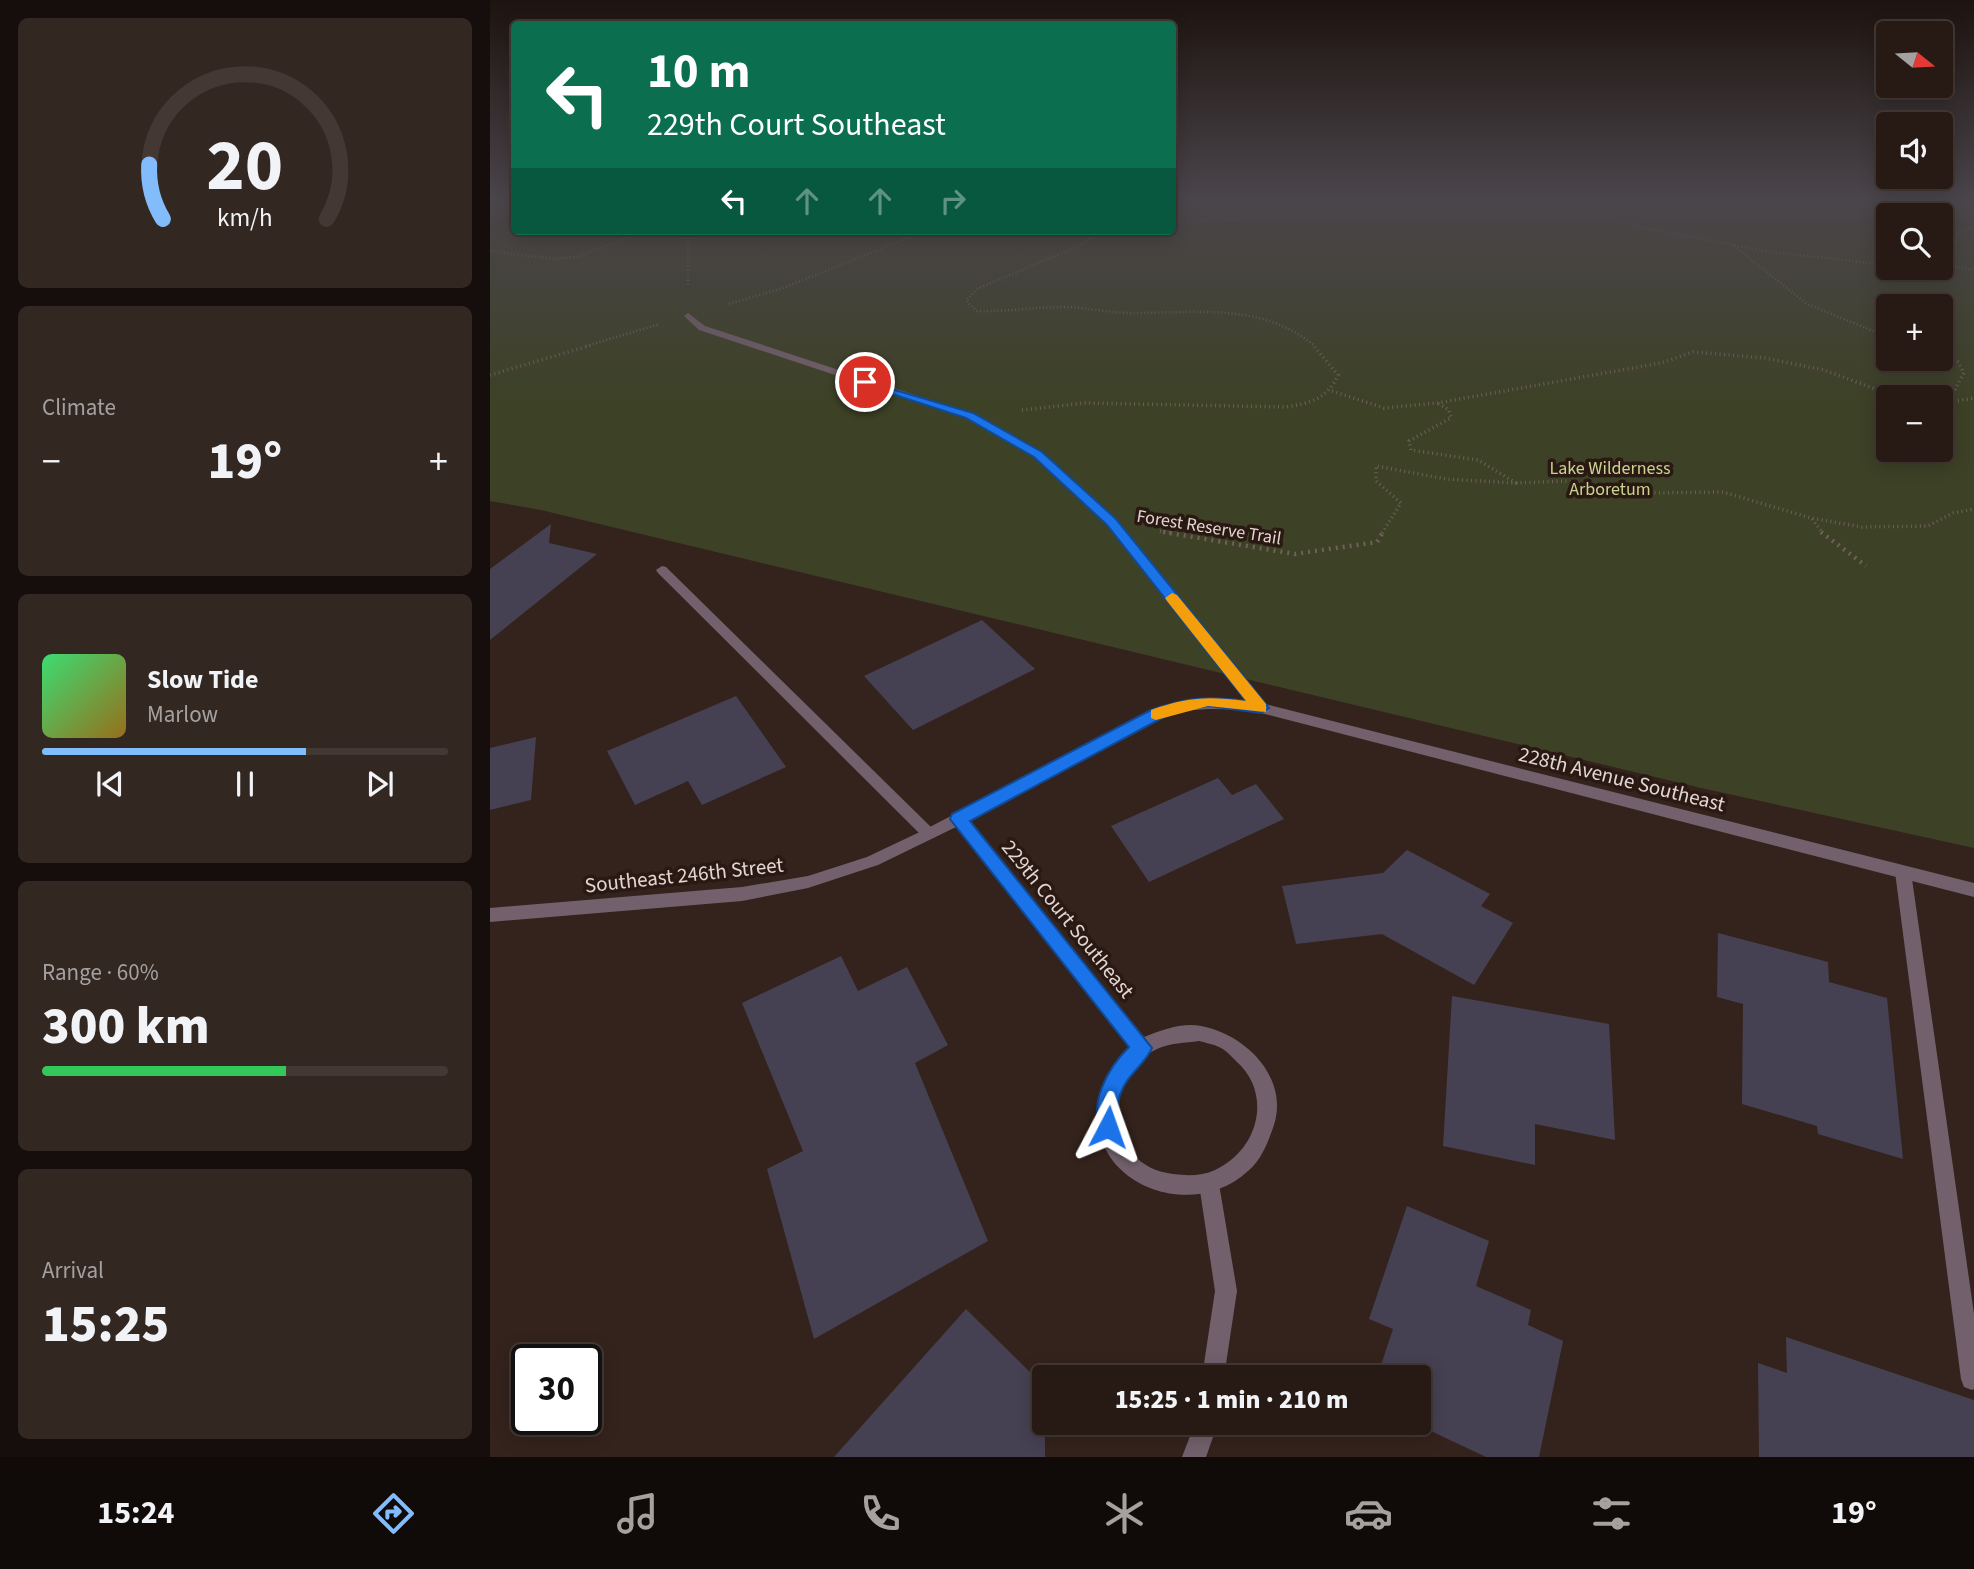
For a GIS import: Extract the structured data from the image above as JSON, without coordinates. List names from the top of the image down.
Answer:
{
  "streets": {
    "street": ["228th Avenue Southeast", "Southeast 246th Street", "229th Court Southeast"],
    "path": ["Forest Reserve Trail"]
  },
  "crossings": [
    ["228th Avenue Southeast", "Southeast 246th Street"],
    ["Southeast 246th Street", "229th Court Southeast"]
  ],
  "parks": ["Lake Wilderness Arboretum"],
  "north": "right",
  "page": {
    "map_buttons": ["+", "−"],
    "turn": ["10 m", "229th Court Southeast"],
    "tile": [
      "Climate",
      ["Range · 60%", "300 km"],
      ["Arrival", "15:25"]
    ],
    "heat": ["−", "19°", "+"],
    "song": ["Slow Tide", "Marlow"],
    "limit": "30",
    "trip": "15:25 · 1 min · 210 m",
    "tabs": ["15:24", "19°"],
    "gauge": ["20", "km/h"]
  }
}
